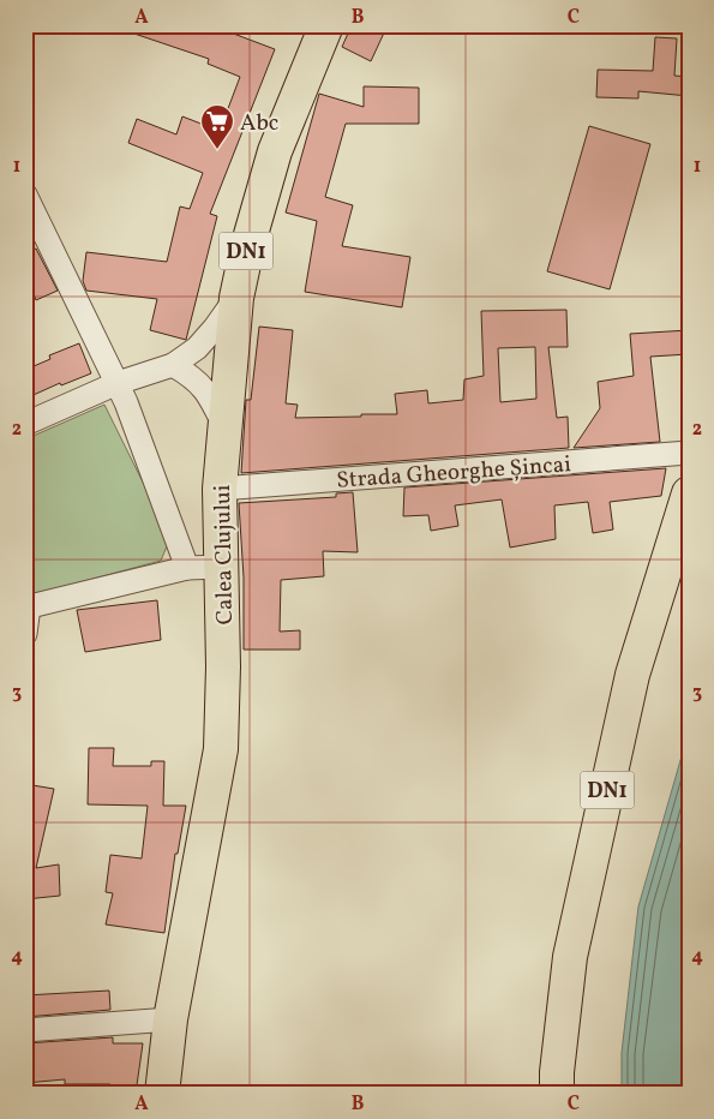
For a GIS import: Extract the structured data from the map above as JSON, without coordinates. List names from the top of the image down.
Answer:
{
  "streets": {
    "main road": ["DN1", "Calea Clujului"],
    "street": ["Strada Gheorghe Șincai"]
  },
  "crossings": [
    ["Strada Gheorghe Șincai", "Calea Clujului"]
  ],
  "places": {
    "supermarket": ["Abc"]
  },
  "grid": {
    "columns": ["A", "B", "C"],
    "rows": [
      "1",
      "2",
      "3",
      "4"
    ]
  }
}
